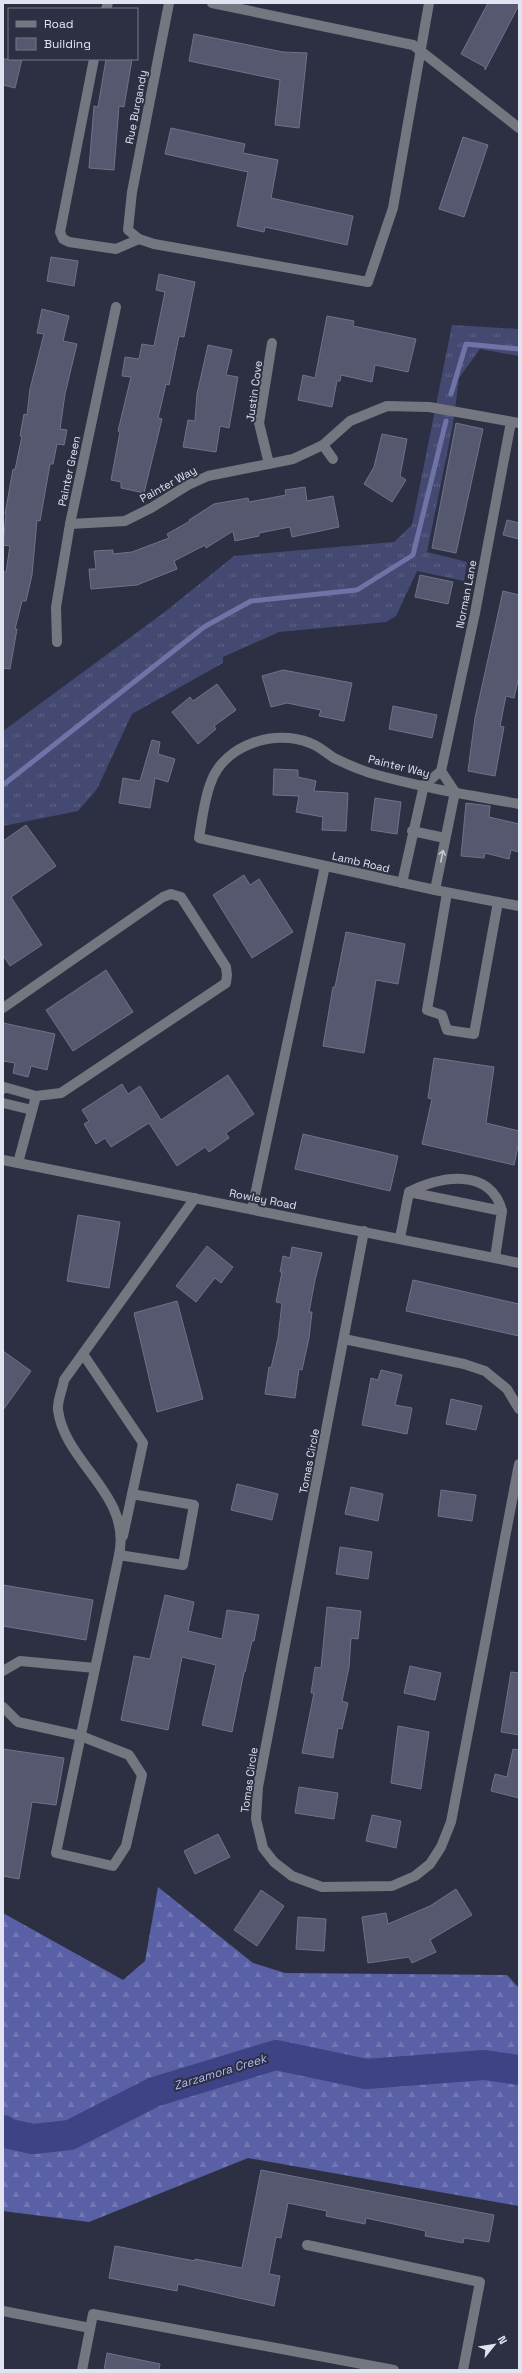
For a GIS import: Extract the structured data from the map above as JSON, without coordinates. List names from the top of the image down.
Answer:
{
  "streets": {
    "street": [
      "Rue Burgandy",
      "Justin Cove",
      "Painter Green",
      "Painter Way",
      "Norman Lane",
      "Lamb Road",
      "Rowley Road",
      "Tomas Circle"
    ]
  },
  "crossings": [
    ["Justin Cove", "Painter Way"],
    ["Painter Green", "Painter Way"],
    ["Painter Way", "Norman Lane"],
    ["Painter Way", "Lamb Road"],
    ["Rowley Road", "Tomas Circle"]
  ],
  "water": ["Zarzamora Creek"],
  "legend": ["Road", "Building"],
  "north": "top right"
}
